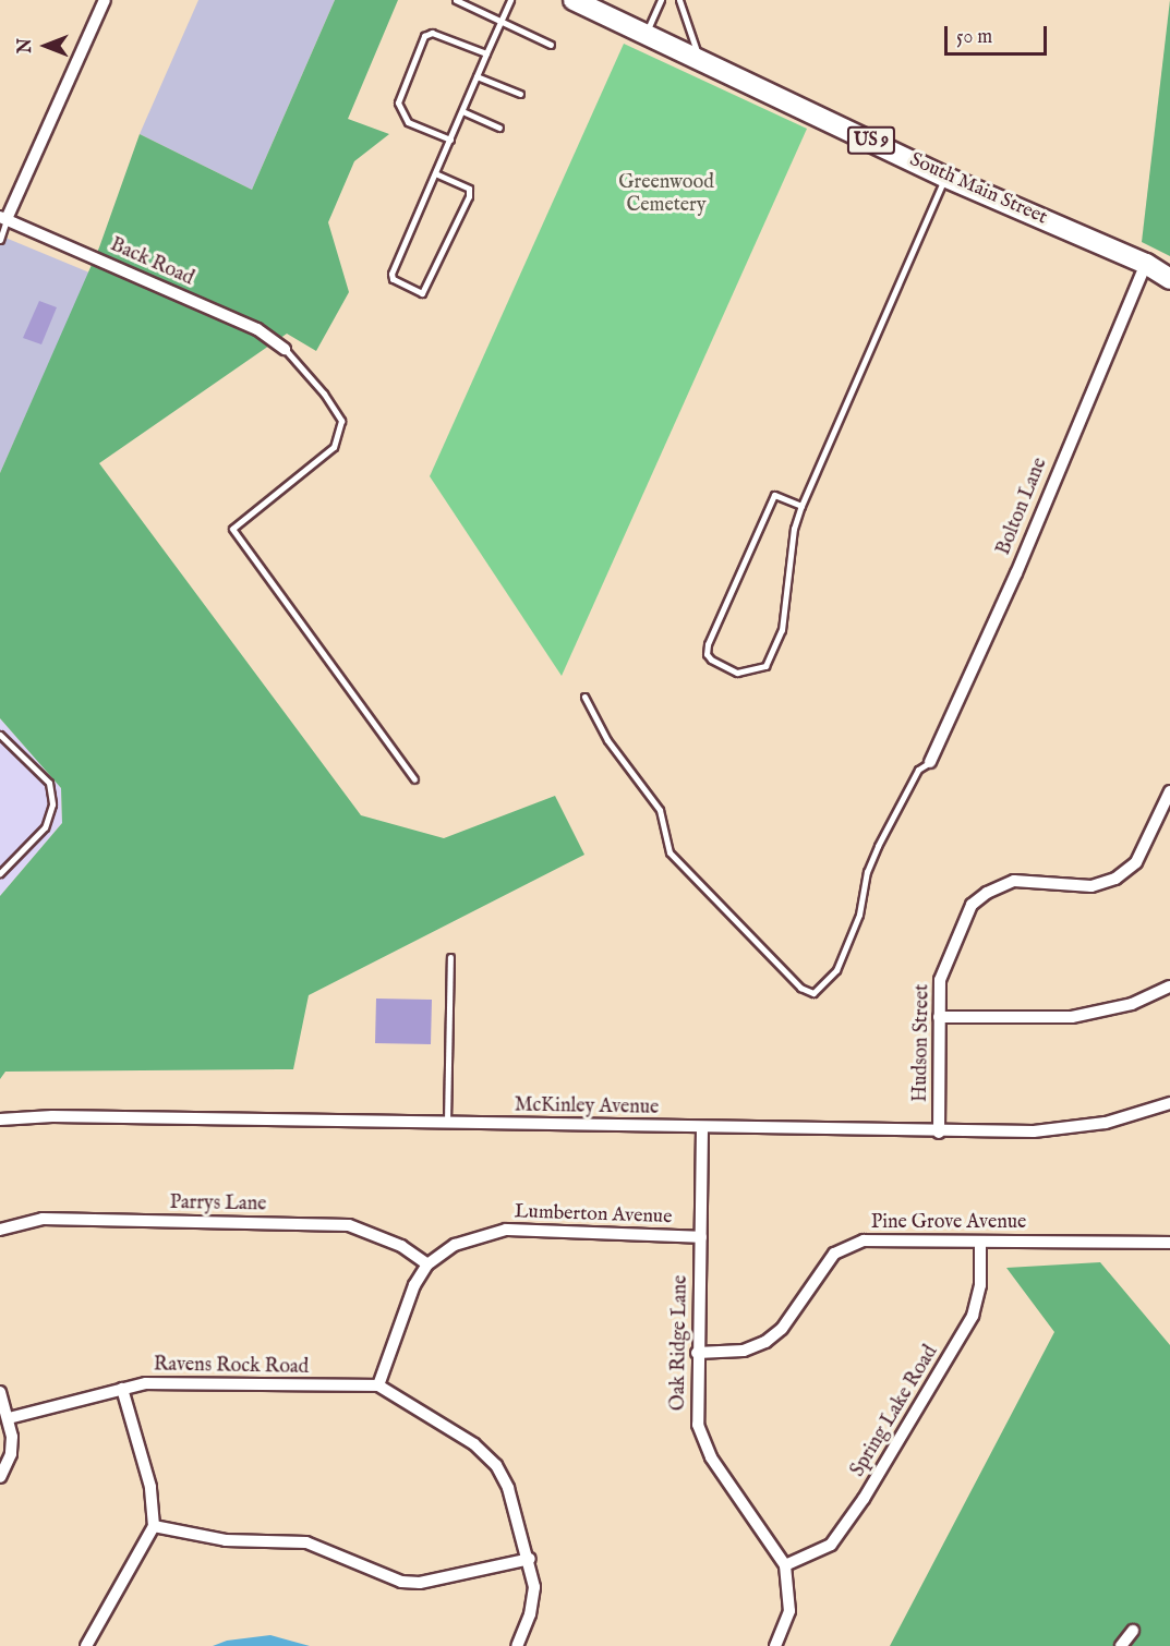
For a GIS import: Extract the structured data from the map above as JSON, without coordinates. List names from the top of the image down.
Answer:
{
  "streets": {
    "highway": ["US 9", "South Main Street"],
    "street": [
      "Back Road",
      "Bolton Lane",
      "Hudson Street",
      "McKinley Avenue",
      "Parrys Lane",
      "Lumberton Avenue",
      "Pine Grove Avenue",
      "Oak Ridge Lane",
      "Ravens Rock Road",
      "Spring Lake Road"
    ]
  },
  "crossings": [
    ["South Main Street", "Bolton Lane"],
    ["Hudson Street", "McKinley Avenue"],
    ["McKinley Avenue", "Oak Ridge Lane"],
    ["Parrys Lane", "Lumberton Avenue"],
    ["Lumberton Avenue", "Oak Ridge Lane"],
    ["Lumberton Avenue", "Ravens Rock Road"],
    ["Pine Grove Avenue", "Oak Ridge Lane"],
    ["Pine Grove Avenue", "Spring Lake Road"],
    ["Oak Ridge Lane", "Spring Lake Road"]
  ],
  "parks": ["Greenwood Cemetery"],
  "scale_bar": "50 m",
  "north": "left"
}
